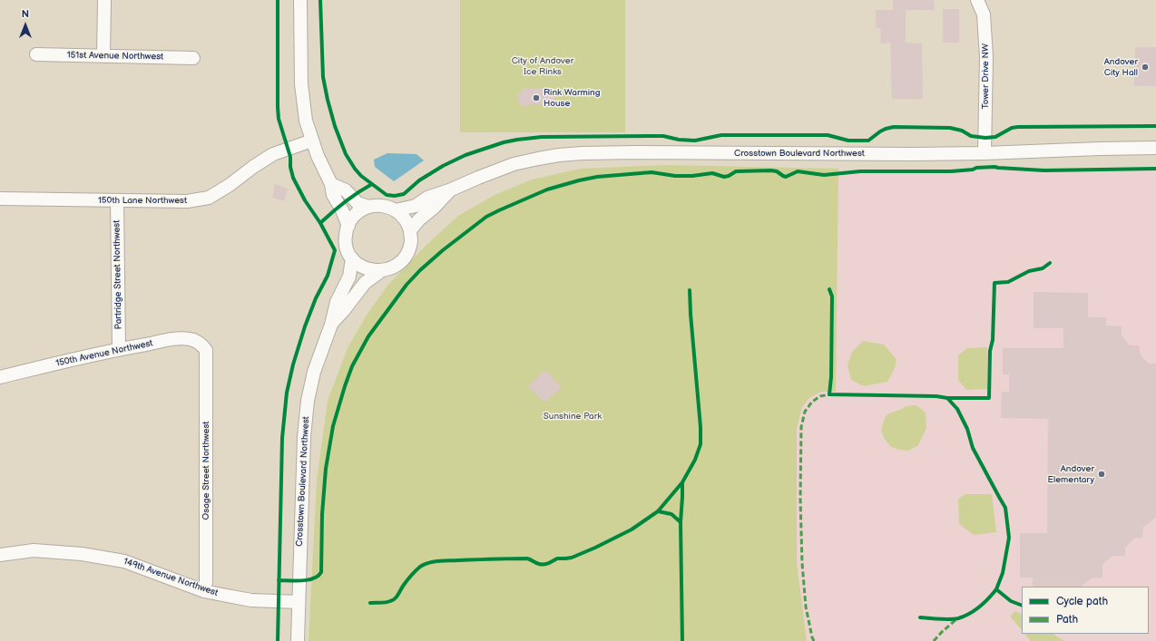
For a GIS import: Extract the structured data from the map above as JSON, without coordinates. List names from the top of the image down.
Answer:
{
  "streets": {
    "street": [
      "151st Avenue Northwest",
      "Tower Drive NW",
      "Crosstown Boulevard Northwest",
      "150th Lane Northwest",
      "Partridge Street Northwest",
      "150th Avenue Northwest",
      "Osage Street Northwest",
      "149th Avenue Northwest"
    ]
  },
  "crossings": [
    ["Tower Drive NW", "Crosstown Boulevard Northwest"],
    ["Crosstown Boulevard Northwest", "149th Avenue Northwest"],
    ["150th Lane Northwest", "Partridge Street Northwest"],
    ["Partridge Street Northwest", "150th Avenue Northwest"],
    ["150th Avenue Northwest", "Osage Street Northwest"],
    ["Osage Street Northwest", "149th Avenue Northwest"]
  ],
  "parks": ["City of Andover Ice Rinks", "Sunshine Park"],
  "places": ["Andover City Hall", "Rink Warming House", "Andover Elementary"],
  "legend": ["Cycle path", "Path"],
  "north": "top"
}
